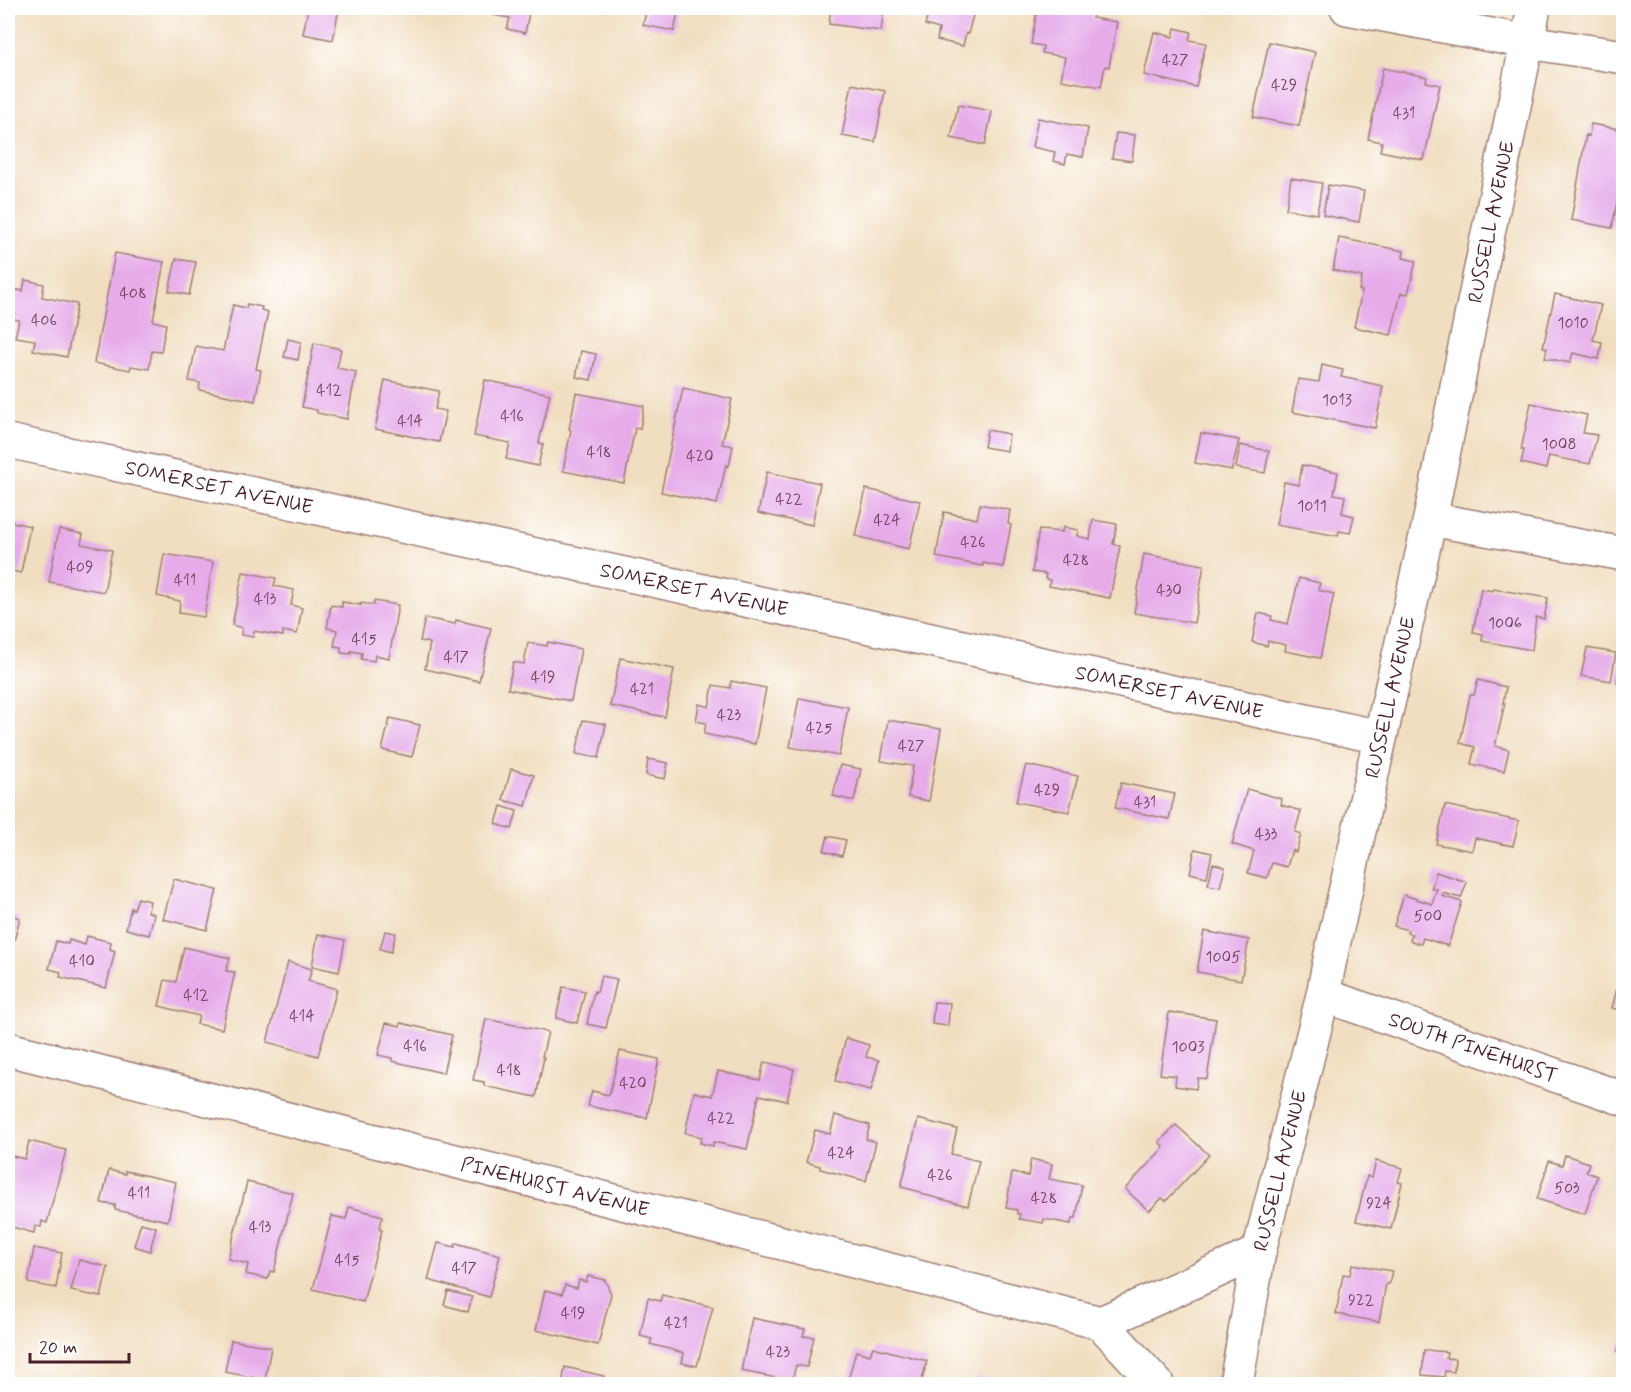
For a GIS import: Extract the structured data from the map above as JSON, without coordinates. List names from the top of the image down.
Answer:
{
  "streets": {
    "street": [
      "RUSSELL AVENUE",
      "SOMERSET AVENUE",
      "SOUTH PINEHURST",
      "PINEHURST AVENUE"
    ]
  },
  "crossings": [
    ["RUSSELL AVENUE", "SOMERSET AVENUE"],
    ["RUSSELL AVENUE", "SOUTH PINEHURST"]
  ],
  "house_numbers": [
    "427",
    "429",
    "431",
    "408",
    "406",
    "1010",
    "412",
    "1013",
    "416",
    "414",
    "1008",
    "418",
    "420",
    "422",
    "1011",
    "424",
    "426",
    "428",
    "409",
    "411",
    "430",
    "413",
    "1006",
    "415",
    "417",
    "419",
    "421",
    "423",
    "425",
    "427",
    "429",
    "431",
    "433",
    "500",
    "1005",
    "410",
    "412",
    "414",
    "416",
    "1003",
    "418",
    "420",
    "422",
    "424",
    "426",
    "503",
    "411",
    "428",
    "924",
    "413",
    "415",
    "417",
    "922",
    "419",
    "421",
    "423"
  ],
  "scale_bar": "20 m"
}
